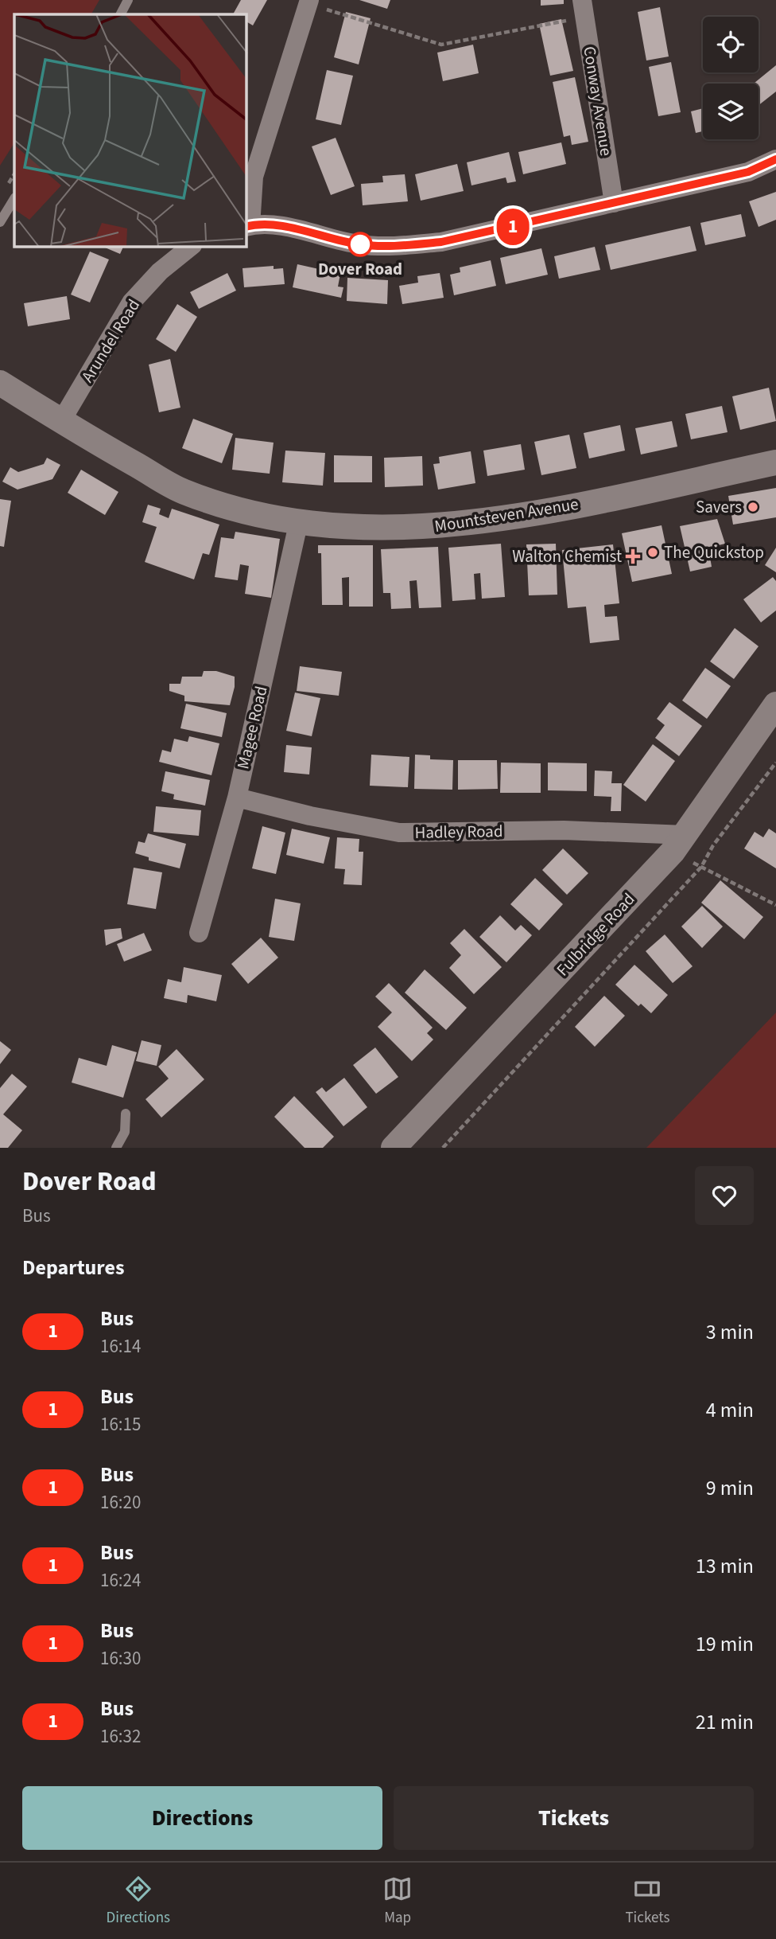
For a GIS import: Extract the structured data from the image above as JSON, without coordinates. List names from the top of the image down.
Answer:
{
  "streets": {
    "street": [
      "Conway Avenue",
      "Arundel Road",
      "Mountsteven Avenue",
      "Magee Road",
      "Hadley Road",
      "Fulbridge Road"
    ]
  },
  "crossings": [
    ["Arundel Road", "Mountsteven Avenue"],
    ["Mountsteven Avenue", "Magee Road"],
    ["Magee Road", "Hadley Road"],
    ["Hadley Road", "Fulbridge Road"]
  ],
  "places": {
    "other": ["Dover Road", "Savers", "The Quickstop"],
    "health": ["Walton Chemist"]
  },
  "lines": ["bus line 1"],
  "page": {
    "on_map": "1",
    "heading": [
      ["Dover Road", "Bus"],
      "Departures"
    ],
    "list": [
      {
        "mark": "1",
        "name": "Bus",
        "note": "16:14",
        "value": "3 min"
      },
      {
        "mark": "1",
        "name": "Bus",
        "note": "16:15",
        "value": "4 min"
      },
      {
        "mark": "1",
        "name": "Bus",
        "note": "16:20",
        "value": "9 min"
      },
      {
        "mark": "1",
        "name": "Bus",
        "note": "16:24",
        "value": "13 min"
      },
      {
        "mark": "1",
        "name": "Bus",
        "note": "16:30",
        "value": "19 min"
      },
      {
        "mark": "1",
        "name": "Bus",
        "note": "16:32",
        "value": "21 min"
      }
    ],
    "buttons": ["Directions", "Tickets"],
    "tabs": ["Directions", "Map", "Tickets"]
  }
}
